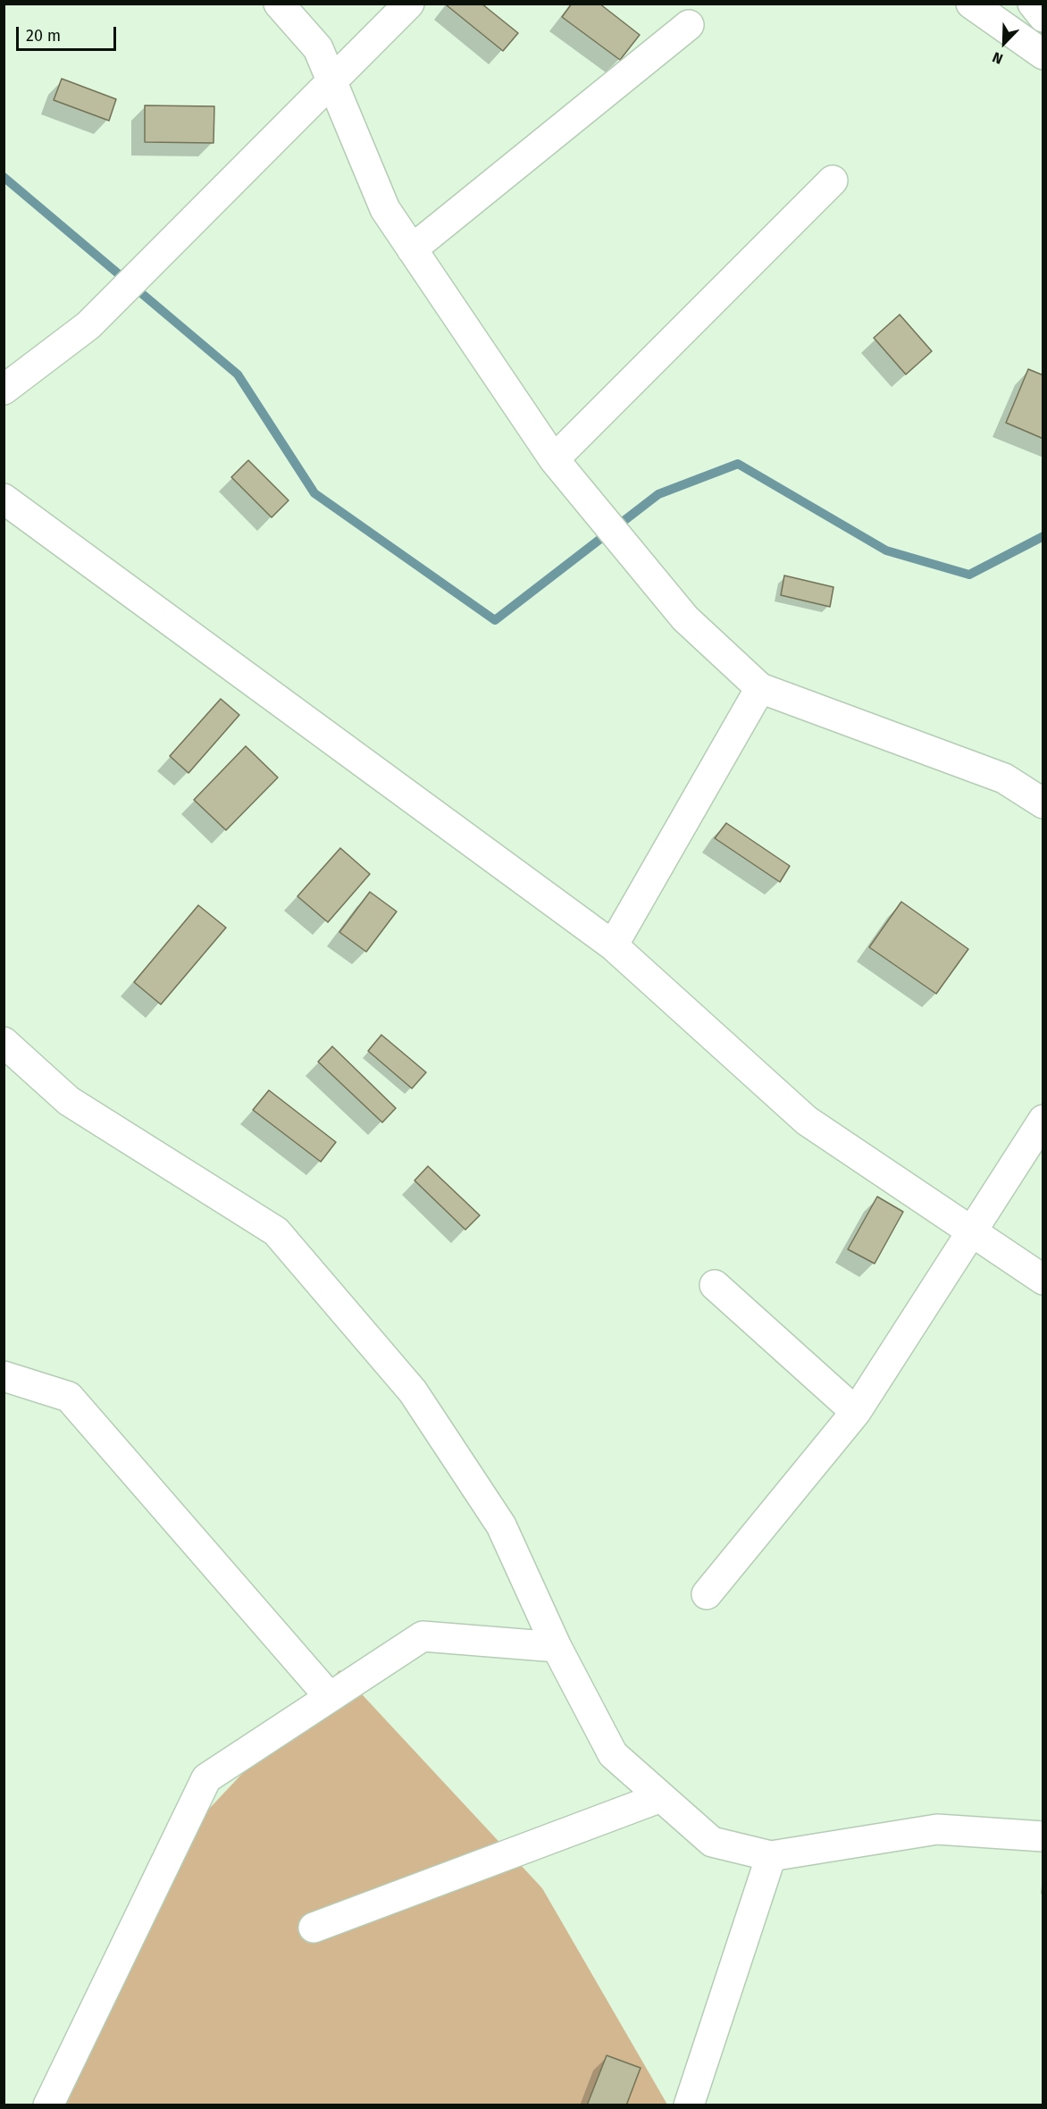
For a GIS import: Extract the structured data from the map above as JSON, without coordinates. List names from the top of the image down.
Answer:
{
  "scale_bar": "20 m",
  "north": "bottom left"
}
